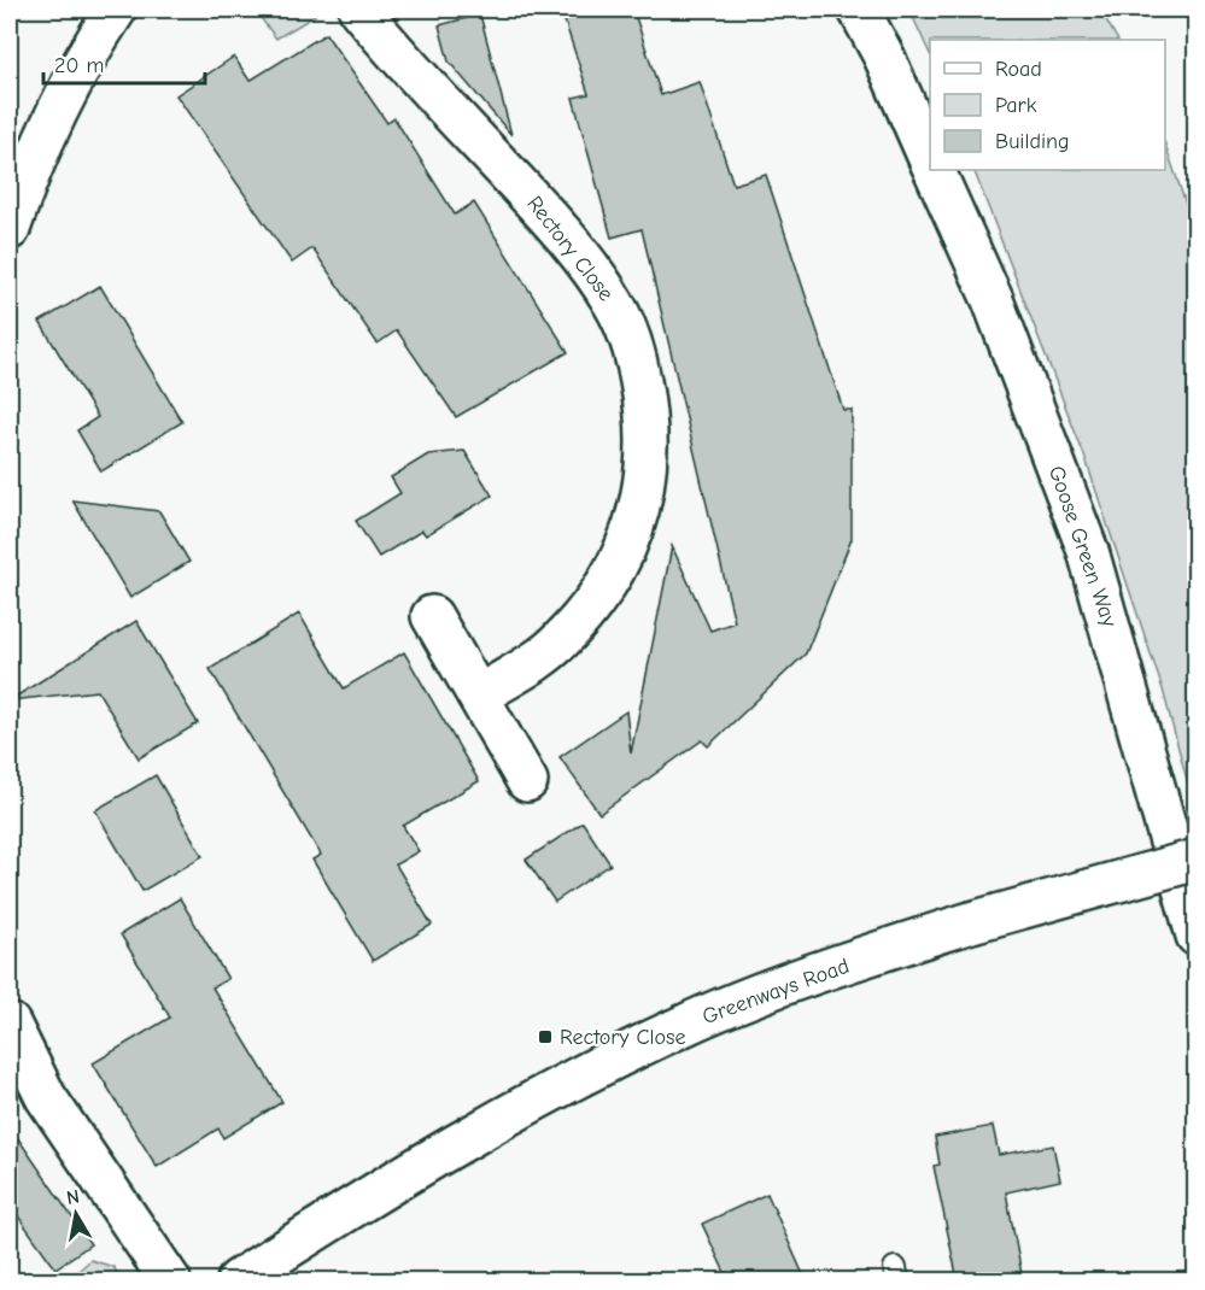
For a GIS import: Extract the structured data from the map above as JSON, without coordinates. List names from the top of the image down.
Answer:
{
  "streets": {
    "street": ["Rectory Close", "Goose Green Way", "Greenways Road"]
  },
  "places": {
    "transit": ["Rectory Close"]
  },
  "legend": ["Road", "Park", "Building"],
  "scale_bar": "20 m",
  "north": "top"
}
